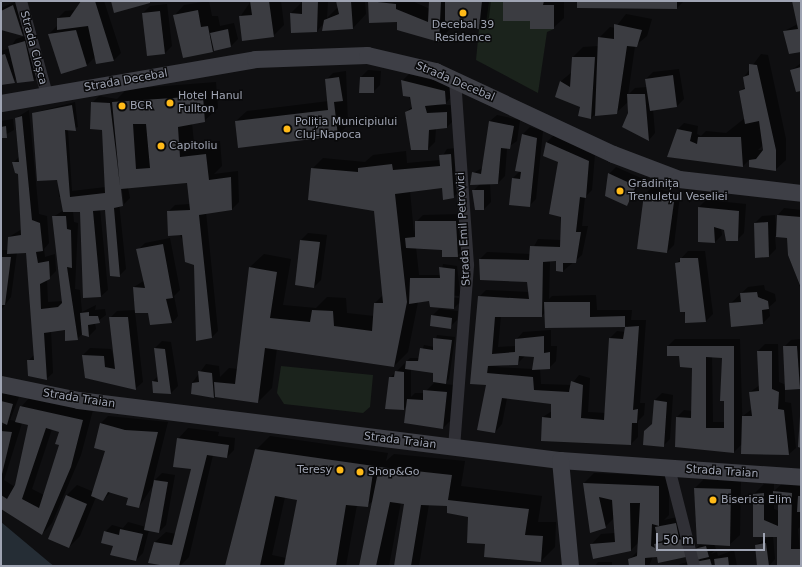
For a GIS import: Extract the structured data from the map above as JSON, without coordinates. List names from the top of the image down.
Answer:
{
  "streets": {
    "main road": ["Strada Decebal", "Strada Traian"],
    "street": ["Strada Cloșca", "Strada Emil Petrovici"]
  },
  "crossings": [
    ["Strada Cloșca", "Strada Decebal"],
    ["Strada Decebal", "Strada Emil Petrovici"],
    ["Strada Emil Petrovici", "Strada Traian"]
  ],
  "places": [
    "Decebal 39 Residence",
    "Hotel Hanul Fullton",
    "BCR",
    "Poliția Municipiului Cluj-Napoca",
    "Capitoliu",
    "Grădinița Trenulețul Veseliei",
    "Teresy",
    "Shop&Go",
    "Biserica Elim"
  ],
  "scale_bar": "50 m"
}
